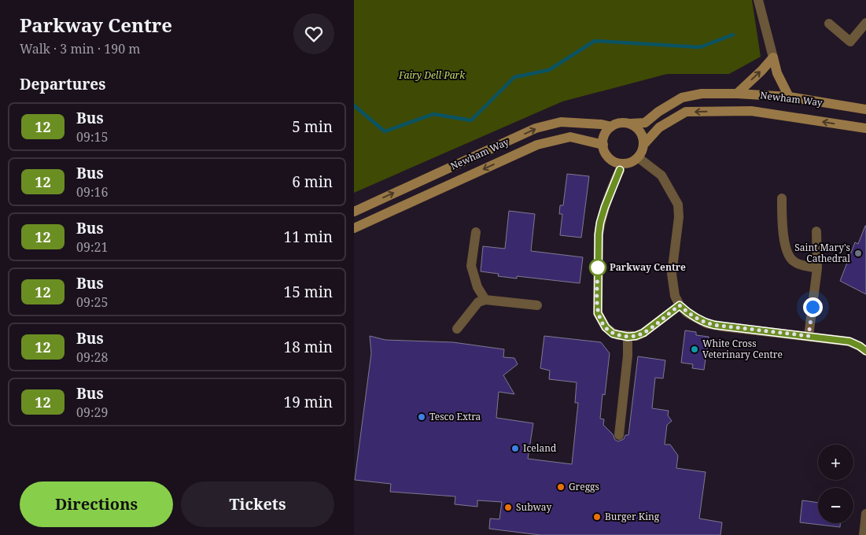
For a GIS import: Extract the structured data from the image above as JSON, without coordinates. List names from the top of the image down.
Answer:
{
  "streets": {
    "street": ["Newham Way"]
  },
  "parks": ["Fairy Dell Park"],
  "places": [
    "Saint Mary's Cathedral",
    "Parkway Centre",
    "White Cross Veterinary Centre",
    "Tesco Extra",
    "Iceland",
    "Greggs",
    "Subway",
    "Burger King"
  ],
  "lines": ["bus line 12"],
  "page": {
    "heading": [
      ["Parkway Centre", "Walk · 3 min · 190 m"],
      "Departures"
    ],
    "list": [
      {
        "mark": "12",
        "name": "Bus",
        "note": "09:15",
        "value": "5 min"
      },
      {
        "mark": "12",
        "name": "Bus",
        "note": "09:16",
        "value": "6 min"
      },
      {
        "mark": "12",
        "name": "Bus",
        "note": "09:21",
        "value": "11 min"
      },
      {
        "mark": "12",
        "name": "Bus",
        "note": "09:25",
        "value": "15 min"
      },
      {
        "mark": "12",
        "name": "Bus",
        "note": "09:28",
        "value": "18 min"
      },
      {
        "mark": "12",
        "name": "Bus",
        "note": "09:29",
        "value": "19 min"
      }
    ],
    "map_buttons": ["+", "−"],
    "buttons": ["Directions", "Tickets"]
  }
}
